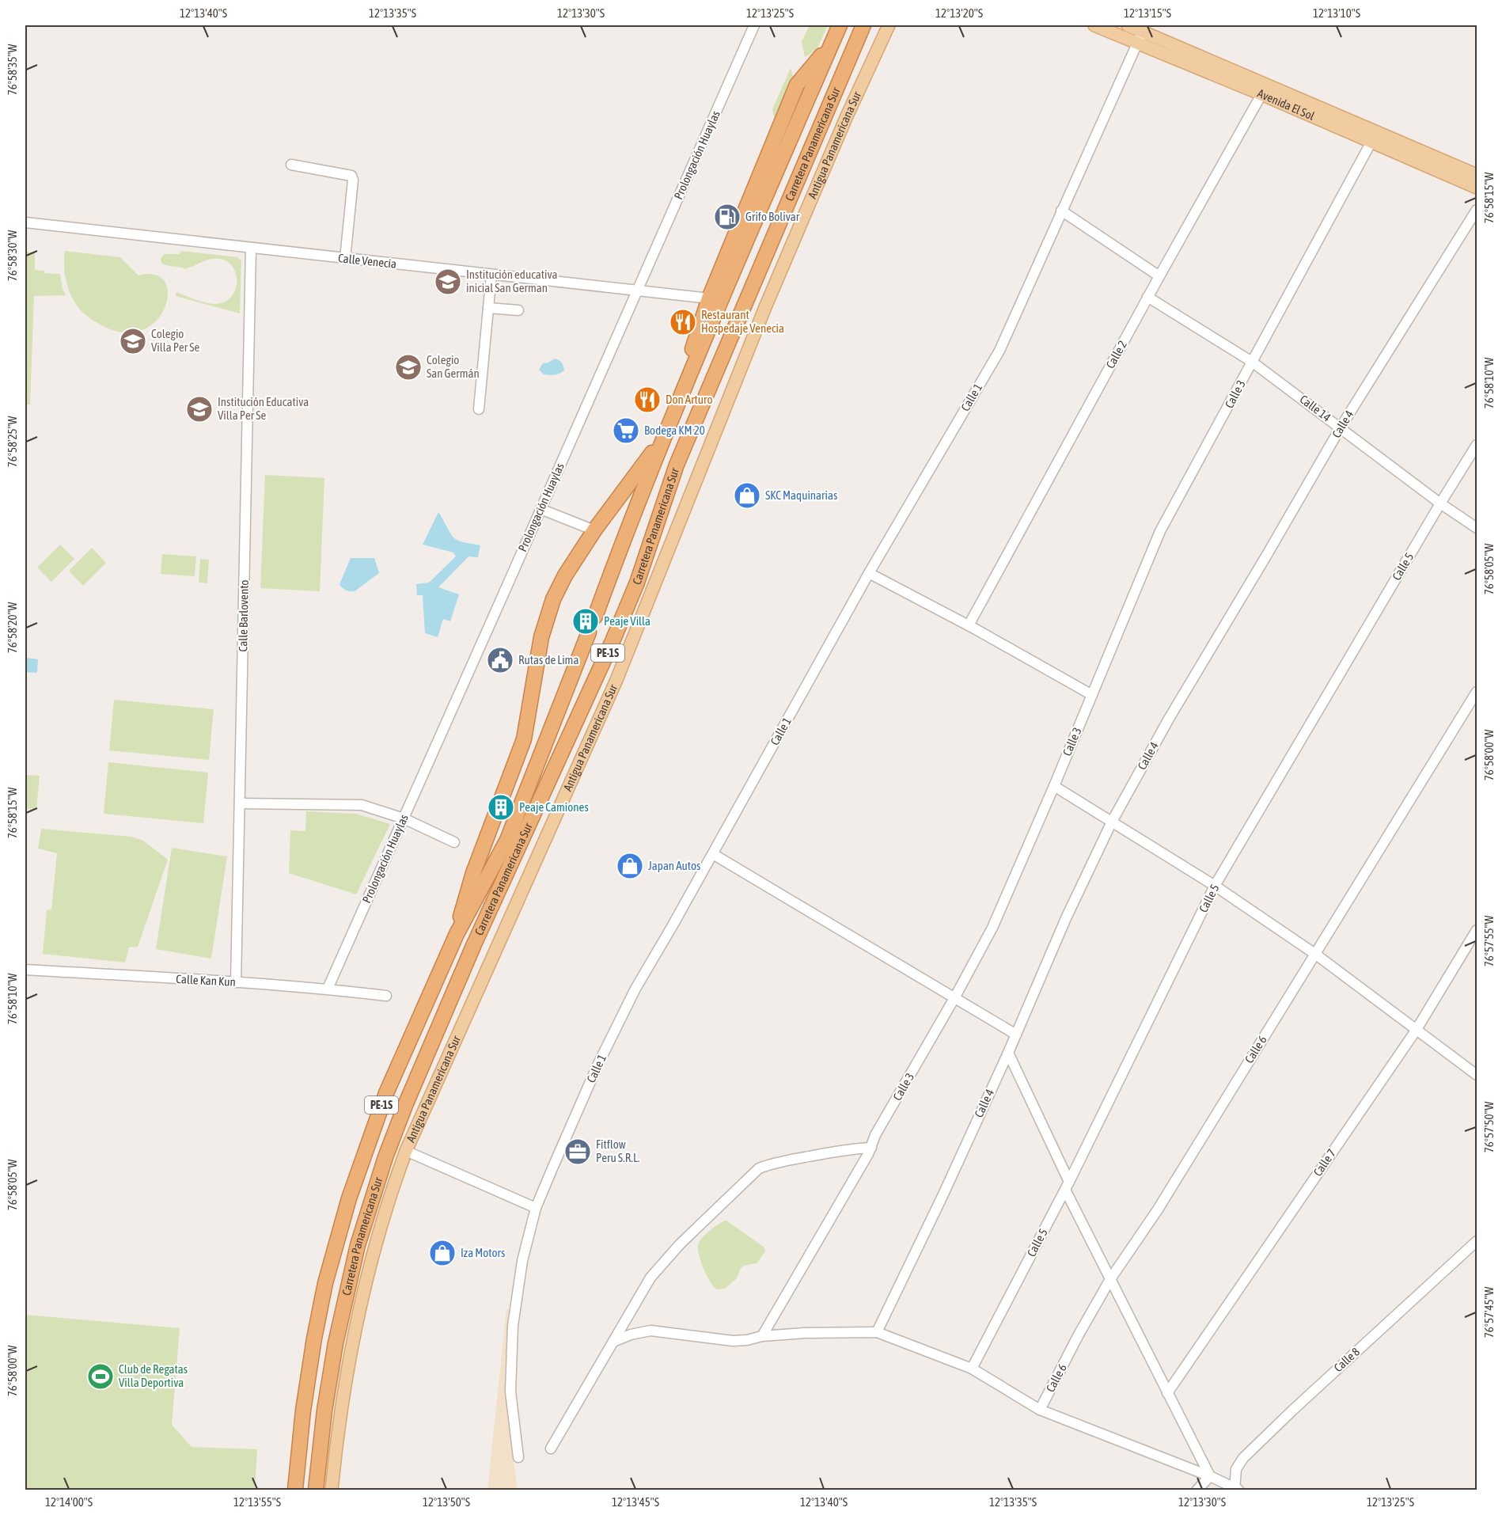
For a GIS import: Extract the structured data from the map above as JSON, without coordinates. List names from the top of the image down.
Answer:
{
  "streets": {
    "highway": ["Carretera Panamericana Sur", "PE-1S"],
    "main road": ["Avenida El Sol", "Antigua Panamericana Sur"],
    "street": [
      "Prolongación Huaylas",
      "Calle Venecia",
      "Calle 2",
      "Calle 3",
      "Calle 1",
      "Calle 14",
      "Calle 4",
      "Calle 5",
      "Calle Barlovento",
      "Calle Kan Kun",
      "Calle 6",
      "Calle 7",
      "Calle 8"
    ]
  },
  "crossings": [
    ["Avenida El Sol", "Calle 2"],
    ["Avenida El Sol", "Calle 3"],
    ["Avenida El Sol", "Calle 1"],
    ["Prolongación Huaylas", "Calle Venecia"],
    ["Prolongación Huaylas", "Calle Kan Kun"],
    ["Calle Venecia", "Calle Barlovento"],
    ["Calle 2", "Calle 14"],
    ["Calle 3", "Calle 14"],
    ["Calle 14", "Calle 4"],
    ["Calle 14", "Calle 5"],
    ["Calle Barlovento", "Calle Kan Kun"]
  ],
  "places": {
    "fuel station": ["Grifo Bolivar"],
    "school or university": [
      "Institución educativa inicial San German",
      "Colegio Villa Per Se",
      "Colegio San Germán",
      "Institución Educativa Villa Per Se"
    ],
    "restaurant": ["Restaurant Hospedaje Venecia", "Don Arturo"],
    "supermarket": ["Bodega KM 20"],
    "shop": ["SKC Maquinarias", "Japan Autos", "Iza Motors"],
    "building": ["Peaje Villa", "Peaje Camiones"],
    "public building": ["Rutas de Lima"],
    "office": ["Fitflow Peru S.R.L."],
    "sports": ["Club de Regatas Villa Deportiva"]
  },
  "coordinates": [
    "12°13'40\"S",
    "12°13'35\"S",
    "12°13'30\"S",
    "12°13'25\"S",
    "12°13'20\"S",
    "12°13'15\"S",
    "12°13'10\"S",
    "76°58'35\"W",
    "76°58'15\"W",
    "76°58'30\"W",
    "76°58'10\"W",
    "76°58'25\"W",
    "76°58'05\"W",
    "76°58'20\"W",
    "76°58'00\"W",
    "76°57'55\"W",
    "76°57'50\"W",
    "76°57'45\"W",
    "12°14'00\"S",
    "12°13'55\"S",
    "12°13'50\"S",
    "12°13'45\"S"
  ]
}
